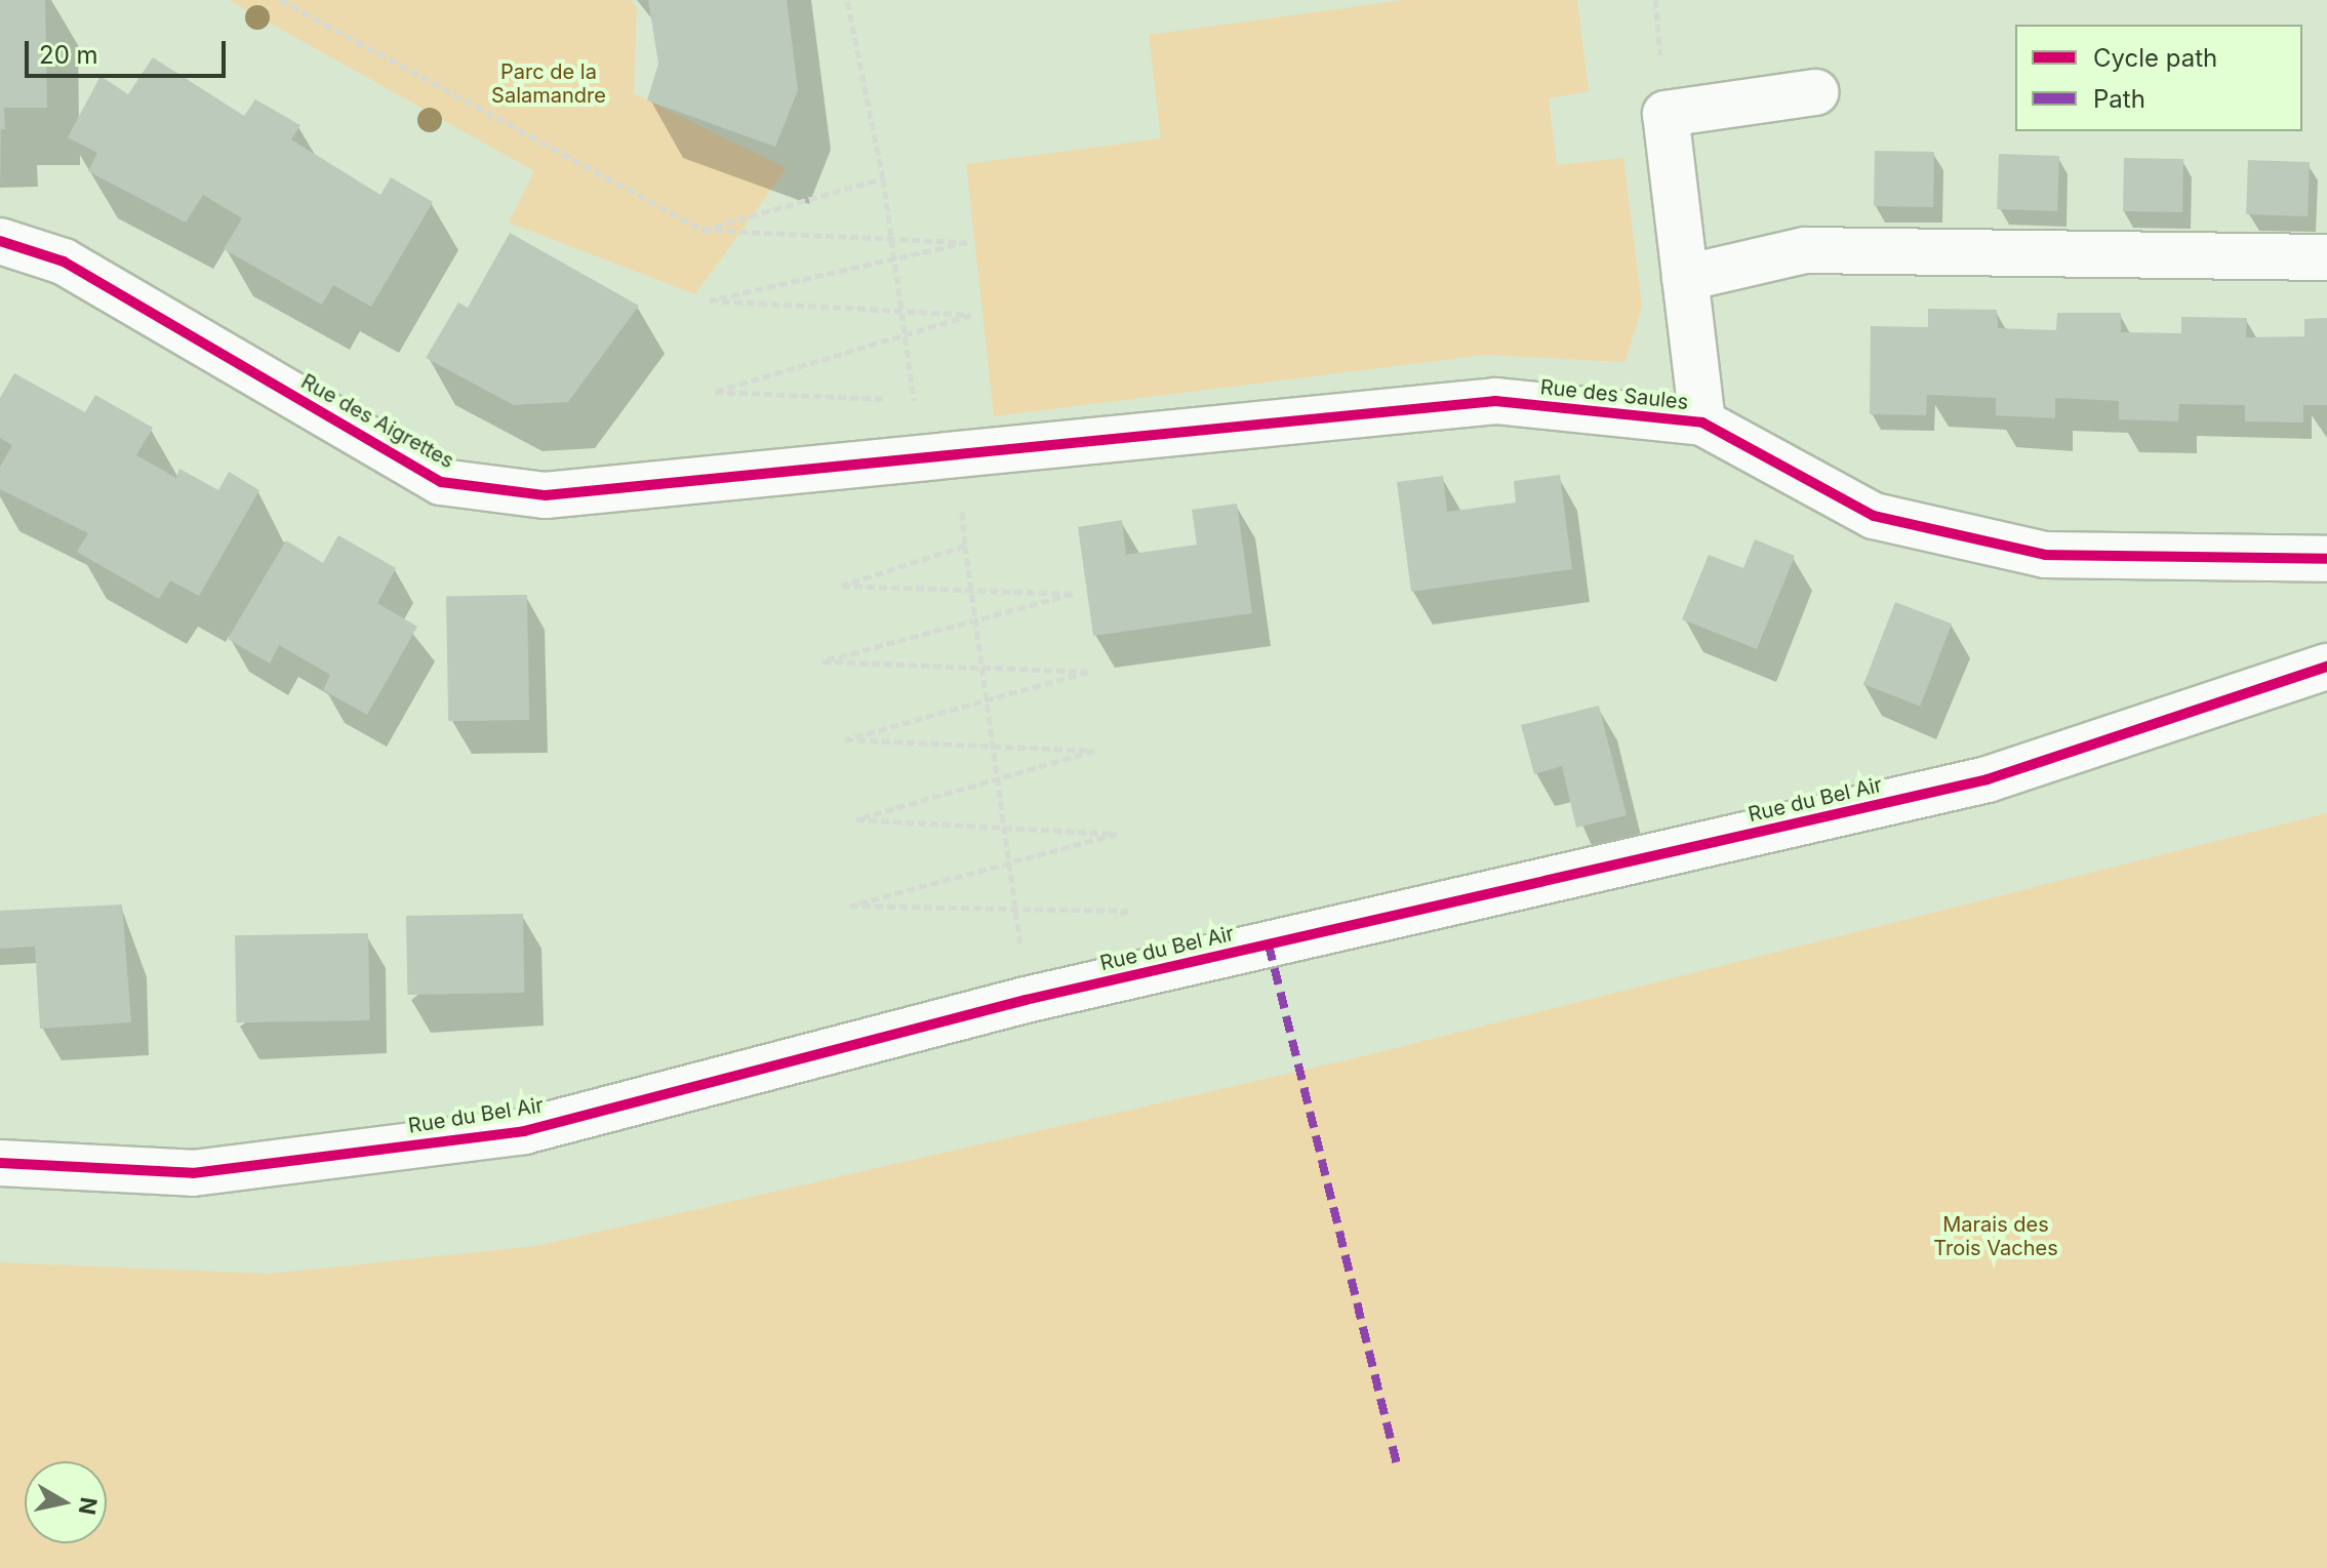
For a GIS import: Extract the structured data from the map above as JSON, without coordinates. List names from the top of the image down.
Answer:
{
  "streets": {
    "street": ["Rue des Saules", "Rue des Aigrettes", "Rue du Bel Air"]
  },
  "crossings": [
    ["Rue des Saules", "Rue des Aigrettes"]
  ],
  "parks": ["Parc de la Salamandre", "Marais des Trois Vaches"],
  "legend": ["Cycle path", "Path"],
  "scale_bar": "20 m",
  "north": "right"
}
